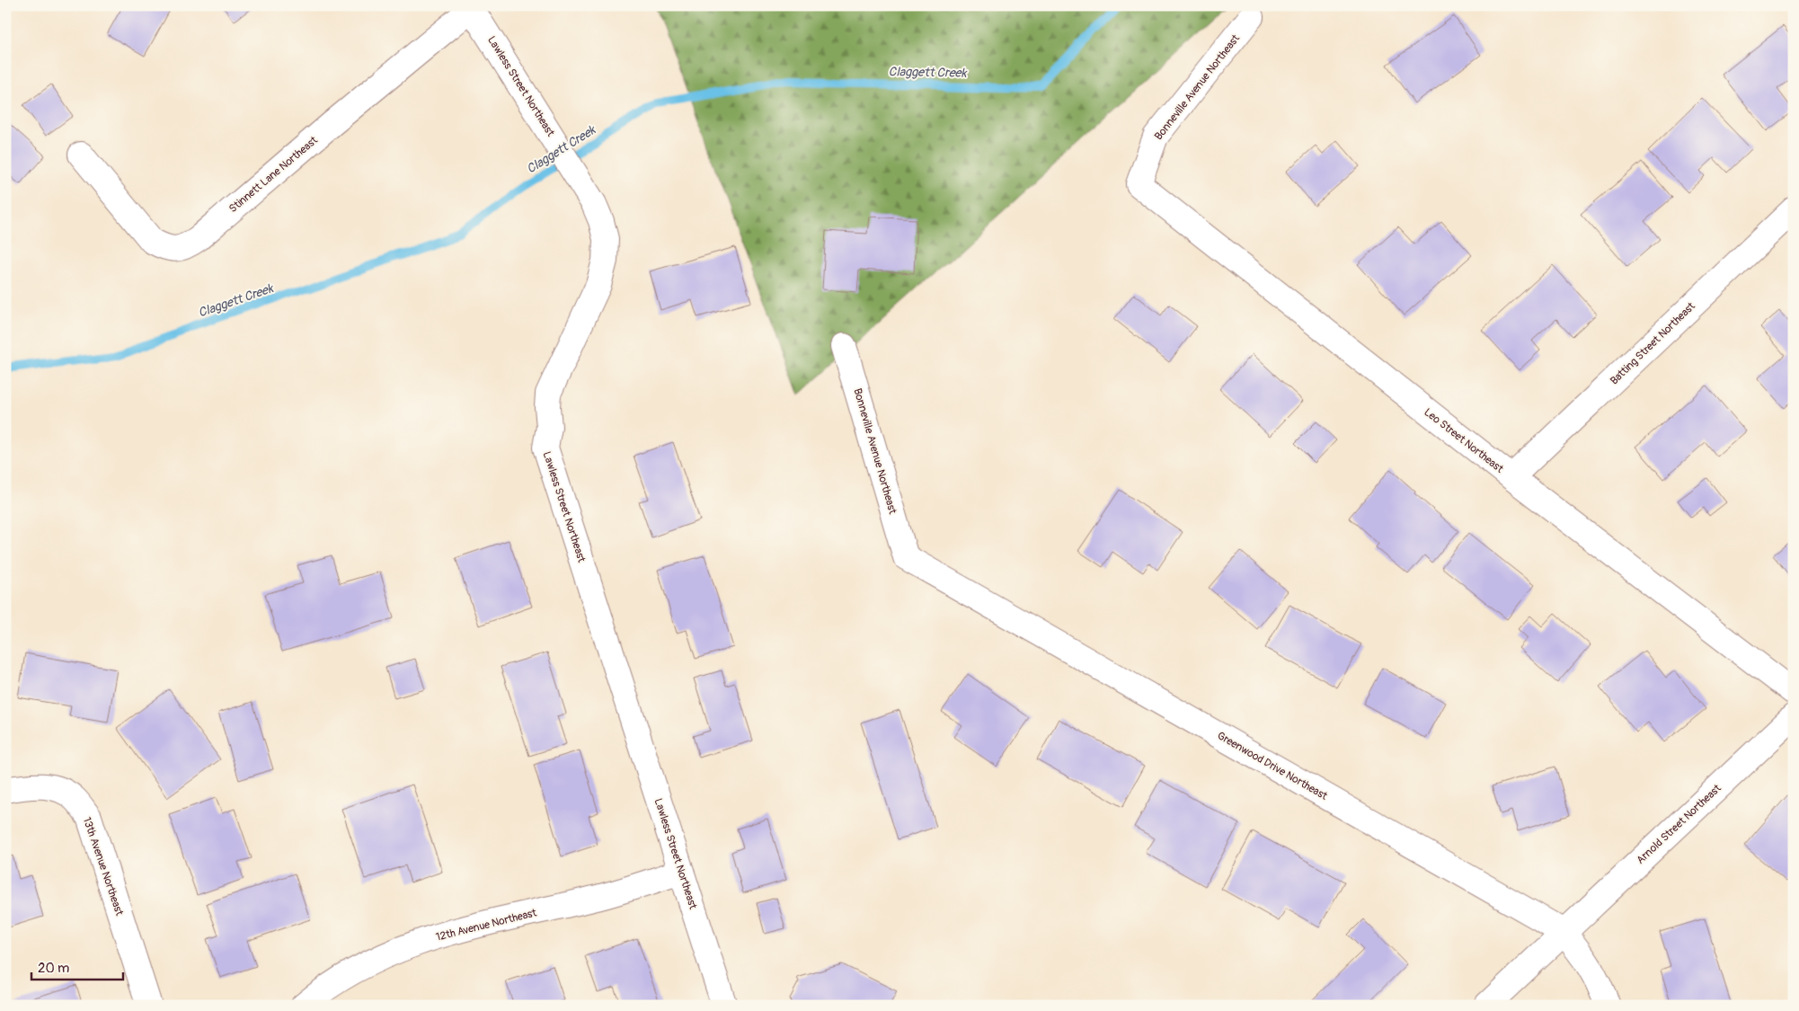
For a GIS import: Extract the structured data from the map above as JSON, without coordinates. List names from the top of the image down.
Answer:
{
  "streets": {
    "street": [
      "Lawless Street Northeast",
      "Bonneville Avenue Northeast",
      "Stinnett Lane Northeast",
      "Batting Street Northeast",
      "Leo Street Northeast",
      "Greenwood Drive Northeast",
      "Arnold Street Northeast",
      "13th Avenue Northeast",
      "12th Avenue Northeast"
    ]
  },
  "crossings": [
    ["Lawless Street Northeast", "Stinnett Lane Northeast"],
    ["Lawless Street Northeast", "12th Avenue Northeast"],
    ["Bonneville Avenue Northeast", "Leo Street Northeast"],
    ["Bonneville Avenue Northeast", "Greenwood Drive Northeast"],
    ["Batting Street Northeast", "Leo Street Northeast"],
    ["Greenwood Drive Northeast", "Arnold Street Northeast"]
  ],
  "water": ["Claggett Creek"],
  "scale_bar": "20 m"
}
